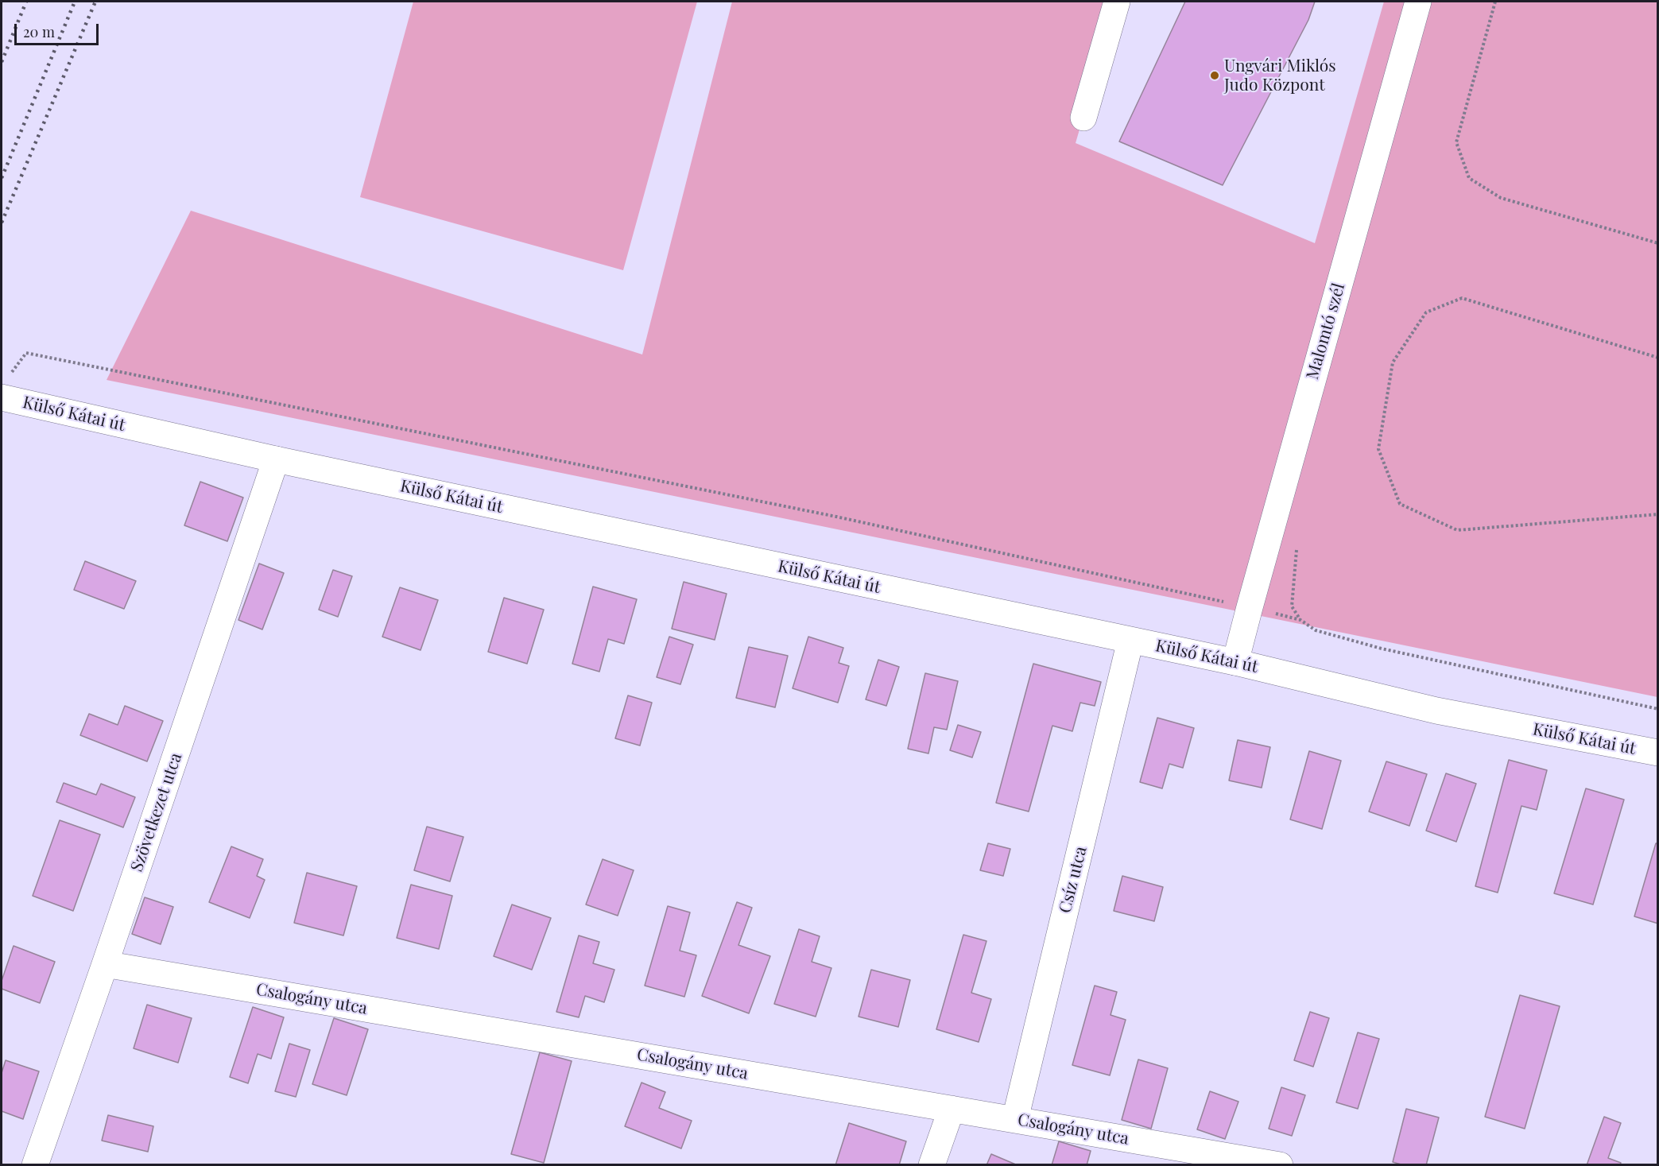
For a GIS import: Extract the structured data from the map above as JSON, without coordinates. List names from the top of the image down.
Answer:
{
  "streets": {
    "street": [
      "Malomtó szél",
      "Külső Kátai út",
      "Szövetkezet utca",
      "Csíz utca",
      "Csalogány utca"
    ]
  },
  "crossings": [
    ["Malomtó szél", "Külső Kátai út"],
    ["Külső Kátai út", "Szövetkezet utca"],
    ["Külső Kátai út", "Csíz utca"],
    ["Szövetkezet utca", "Csalogány utca"],
    ["Csíz utca", "Csalogány utca"]
  ],
  "places": ["Ungvári Miklós Judo Központ"],
  "scale_bar": "20 m"
}
